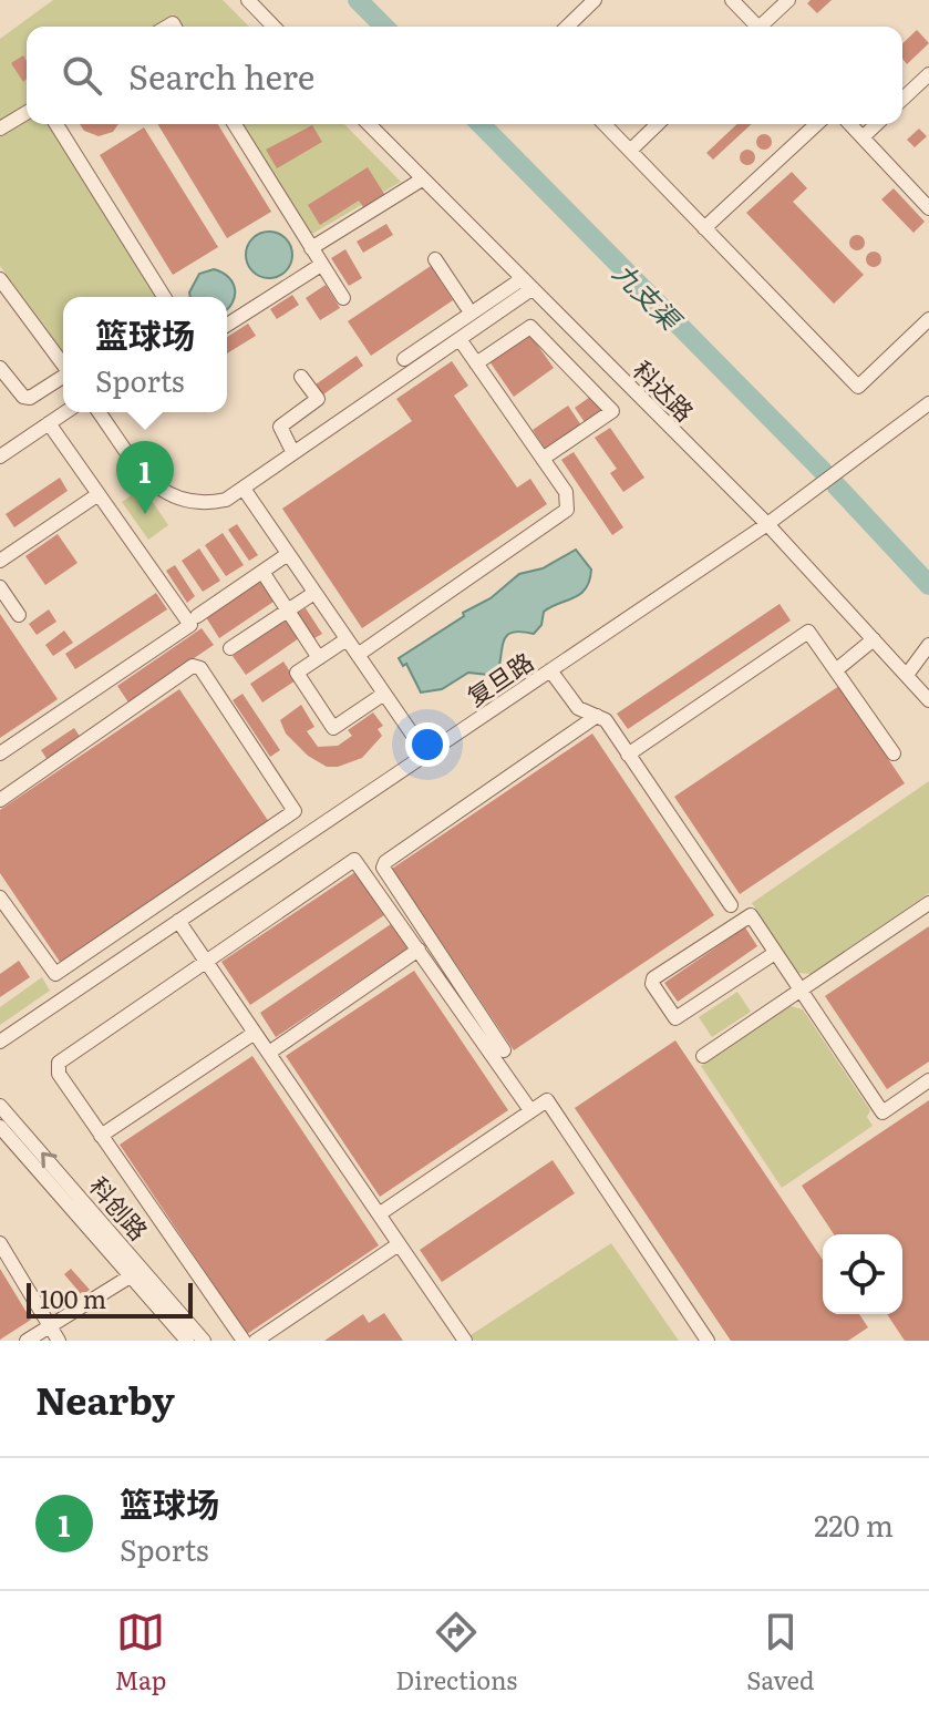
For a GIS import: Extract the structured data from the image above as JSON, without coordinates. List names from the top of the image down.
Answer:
{
  "streets": {
    "street": ["科达路", "复旦路", "科创路"]
  },
  "crossings": [
    ["科达路", "复旦路"]
  ],
  "water": ["九支渠"],
  "scale_bar": "100 m",
  "page": {
    "search": "Search here",
    "popup": ["篮球场", "Sports"],
    "pins": "1",
    "scale": "100 m",
    "heading": "Nearby",
    "list": [
      {
        "mark": "1",
        "name": "篮球场",
        "note": "Sports",
        "value": "220 m"
      }
    ],
    "nav": ["Map", "Directions", "Saved"]
  }
}
